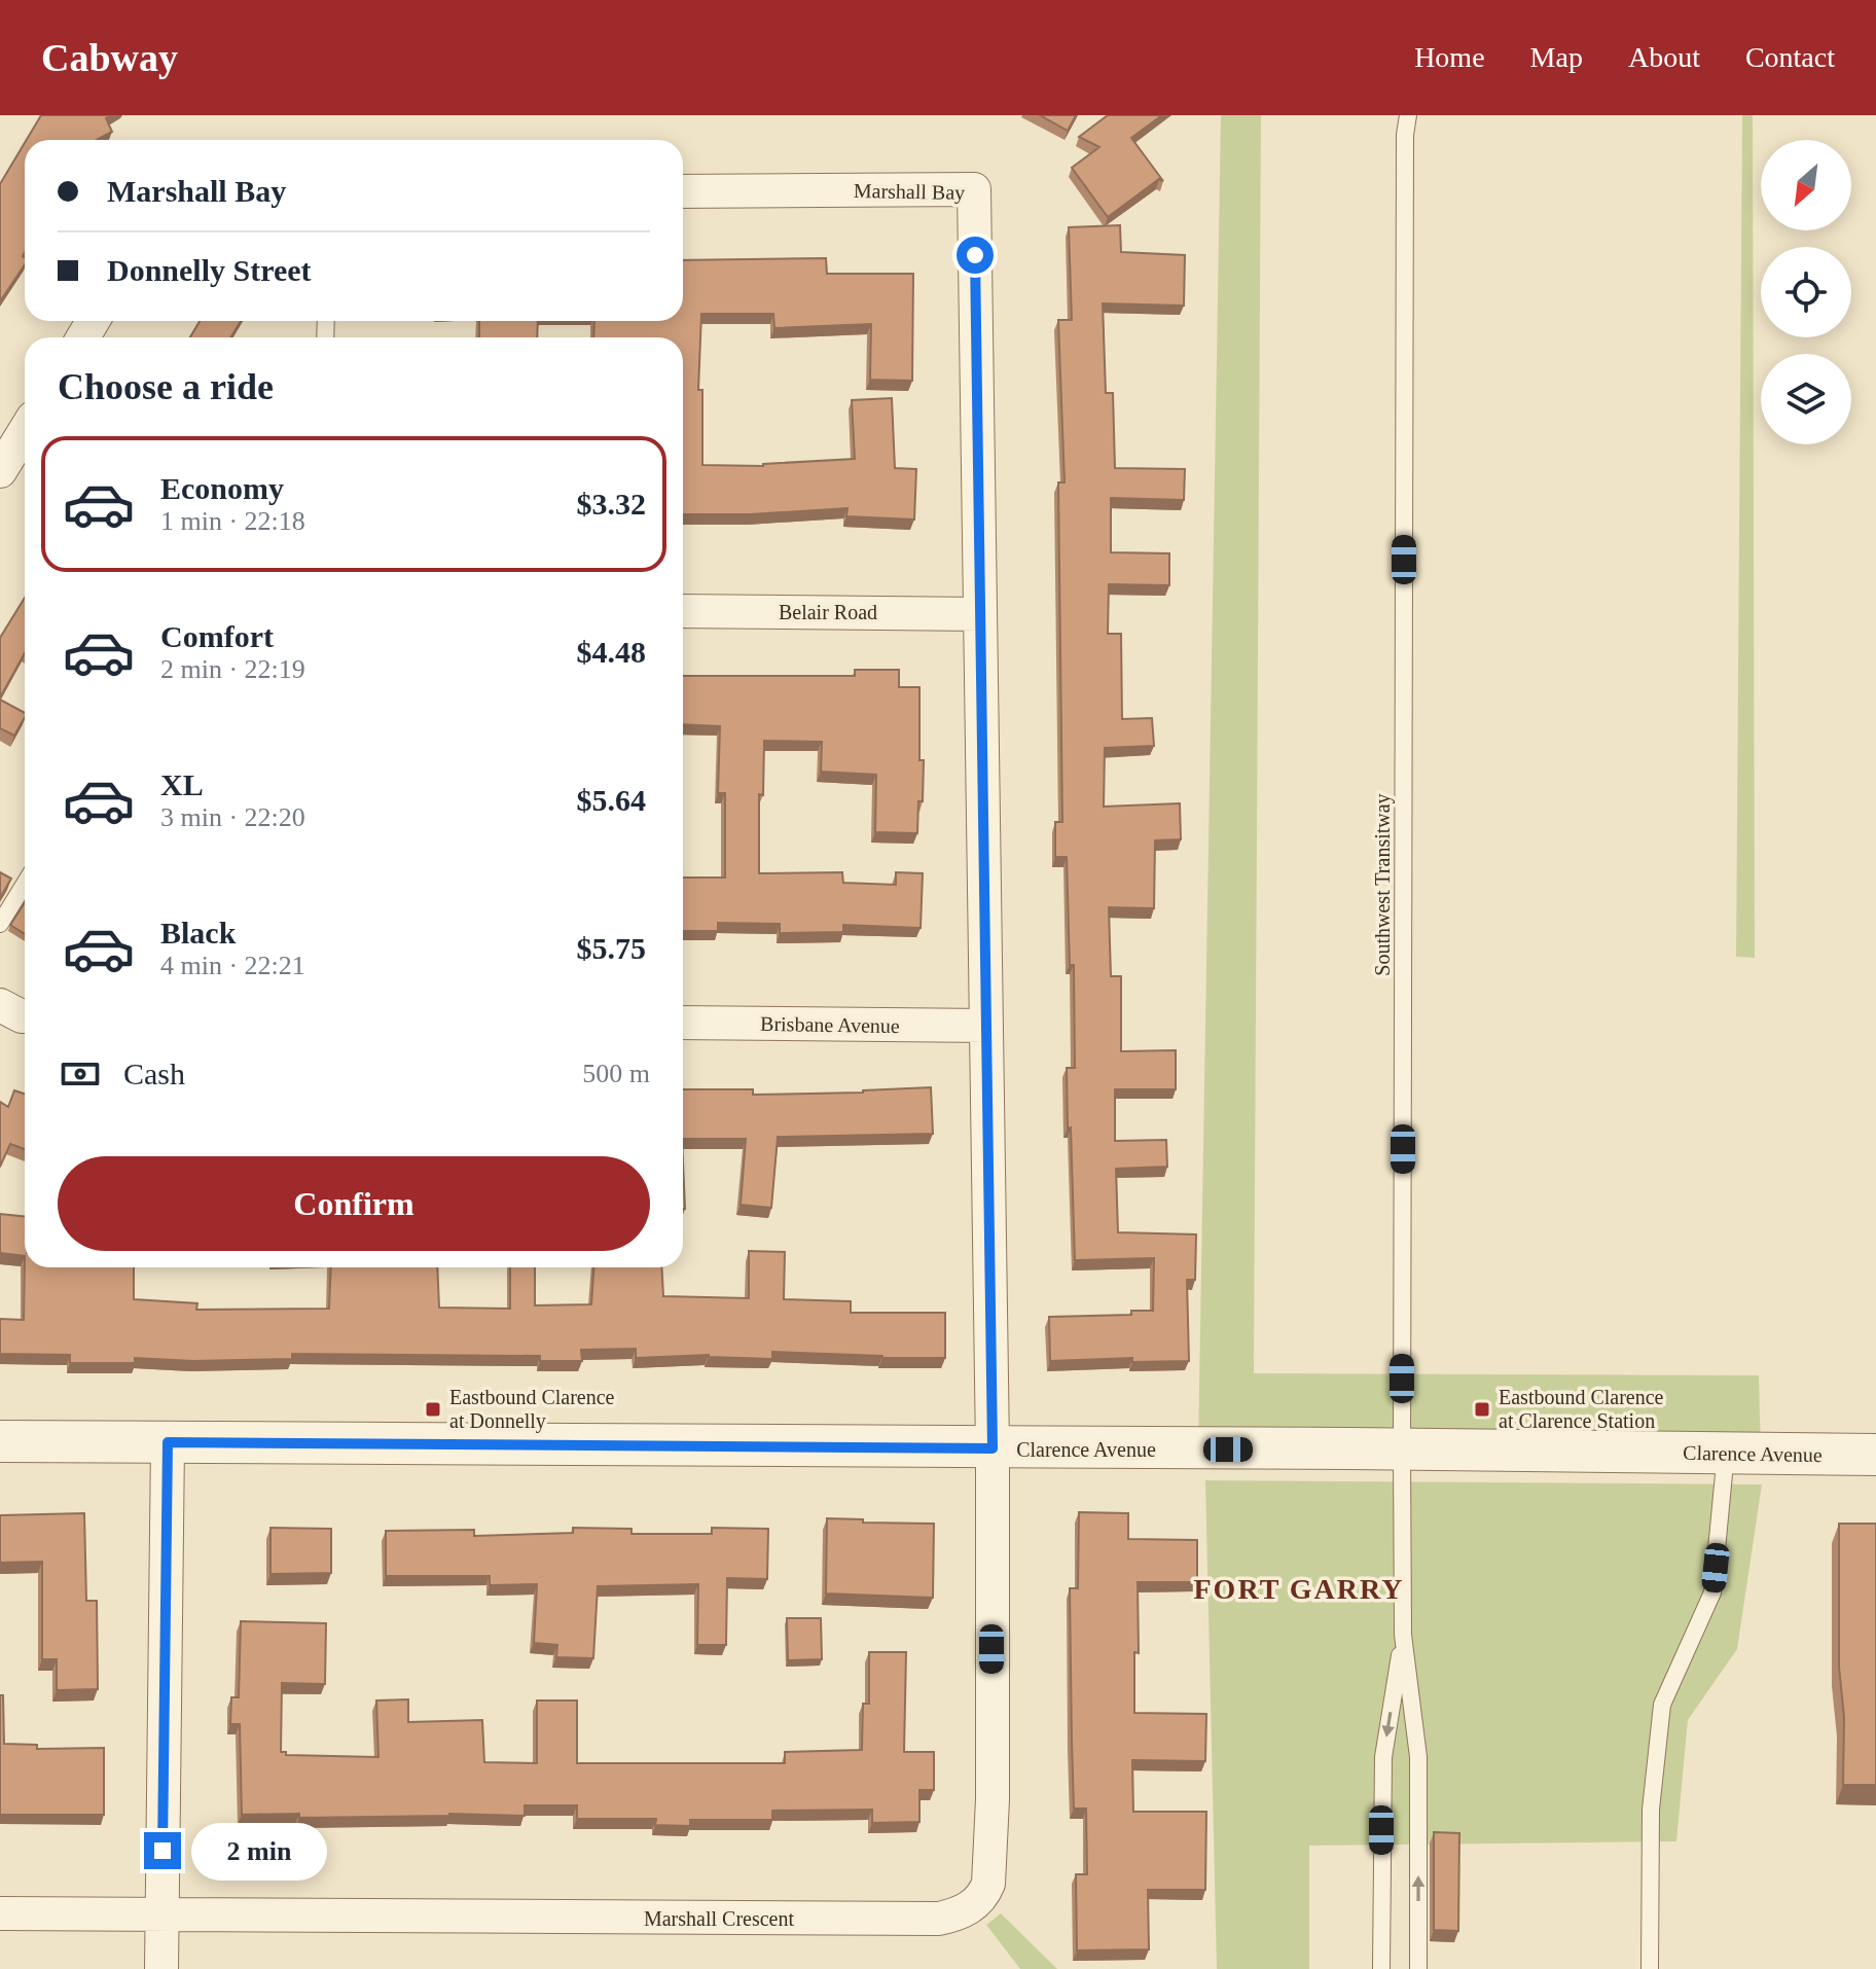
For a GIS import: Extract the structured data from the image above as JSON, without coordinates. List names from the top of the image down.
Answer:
{
  "streets": {
    "street": [
      "Marshall Bay",
      "Belair Road",
      "Brisbane Avenue",
      "Clarence Avenue",
      "Marshall Crescent"
    ],
    "lane": ["Southwest Transitway"]
  },
  "crossings": [
    ["Marshall Bay", "Belair Road"],
    ["Marshall Bay", "Brisbane Avenue"],
    ["Marshall Bay", "Clarence Avenue"],
    ["Marshall Bay", "Marshall Crescent"],
    ["Southwest Transitway", "Clarence Avenue"],
    ["Clarence Avenue", "Marshall Crescent"]
  ],
  "districts": ["FORT GARRY"],
  "places": {
    "transit": ["Eastbound Clarence at Donnelly", "Eastbound Clarence at Clarence Station"]
  },
  "north": "bottom left",
  "page": {
    "header": "Cabway",
    "nav": [
      "Home",
      "Map",
      "About",
      "Contact"
    ],
    "banner": ["Marshall Bay", "Donnelly Street"],
    "heading": "Choose a ride",
    "list": [
      {
        "name": "Economy",
        "note": "1 min · 22:18",
        "value": "$3.32"
      },
      {
        "name": "Comfort",
        "note": "2 min · 22:19",
        "value": "$4.48"
      },
      {
        "name": "XL",
        "note": "3 min · 22:20",
        "value": "$5.64"
      },
      {
        "name": "Black",
        "note": "4 min · 22:21",
        "value": "$5.75"
      }
    ],
    "pay": ["Cash", "500 m"],
    "buttons": "Confirm",
    "bubble": "2 min"
  }
}
